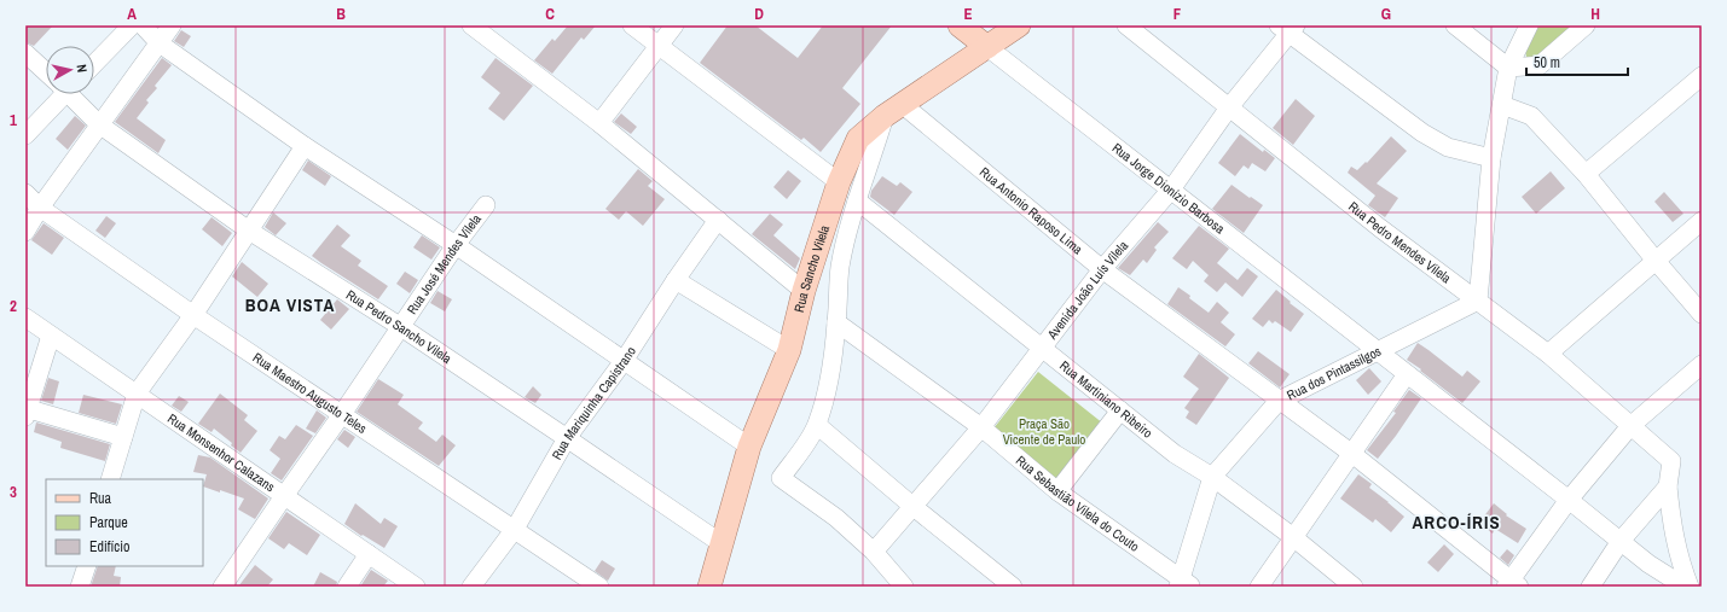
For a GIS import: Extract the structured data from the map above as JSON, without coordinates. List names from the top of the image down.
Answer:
{
  "streets": {
    "main road": ["Rua Jorge Dionízio Barbosa", "Rua Sancho Vilela"],
    "street": [
      "Rua Antonio Raposo Lima",
      "Rua Pedro Mendes Vilela",
      "Rua José Mendes Vilela",
      "Avenida João Luís Vilela",
      "Rua Pedro Sancho Vilela",
      "Rua dos Pintassilgos",
      "Rua Maestro Augusto Teles",
      "Rua Martiniano Ribeiro",
      "Rua Mariquinha Capistrano",
      "Rua Monsenhor Calazans",
      "Rua Sebastião Vilela do Couto"
    ]
  },
  "crossings": [
    ["Rua Jorge Dionízio Barbosa", "Rua Sancho Vilela"],
    ["Rua Jorge Dionízio Barbosa", "Avenida João Luís Vilela"],
    ["Rua Jorge Dionízio Barbosa", "Rua dos Pintassilgos"],
    ["Rua Antonio Raposo Lima", "Rua Sancho Vilela"],
    ["Rua Antonio Raposo Lima", "Avenida João Luís Vilela"],
    ["Rua Antonio Raposo Lima", "Rua dos Pintassilgos"],
    ["Rua Pedro Mendes Vilela", "Avenida João Luís Vilela"],
    ["Rua Pedro Mendes Vilela", "Rua dos Pintassilgos"],
    ["Rua José Mendes Vilela", "Rua Pedro Sancho Vilela"],
    ["Rua José Mendes Vilela", "Rua Maestro Augusto Teles"],
    ["Rua José Mendes Vilela", "Rua Monsenhor Calazans"],
    ["Rua Sancho Vilela", "Rua Pedro Sancho Vilela"],
    ["Avenida João Luís Vilela", "Rua Martiniano Ribeiro"],
    ["Avenida João Luís Vilela", "Rua Sebastião Vilela do Couto"],
    ["Rua Pedro Sancho Vilela", "Rua Mariquinha Capistrano"],
    ["Rua dos Pintassilgos", "Rua Martiniano Ribeiro"],
    ["Rua dos Pintassilgos", "Rua Sebastião Vilela do Couto"],
    ["Rua Maestro Augusto Teles", "Rua Mariquinha Capistrano"]
  ],
  "districts": ["BOA VISTA", "ARCO-ÍRIS"],
  "parks": ["Praça São Vicente de Paulo"],
  "legend": ["Rua", "Parque", "Edifício"],
  "scale_bar": "50 m",
  "north": "right",
  "grid": {
    "columns": [
      "A",
      "B",
      "C",
      "D",
      "E",
      "F",
      "G",
      "H"
    ],
    "rows": ["1", "2", "3"]
  }
}
